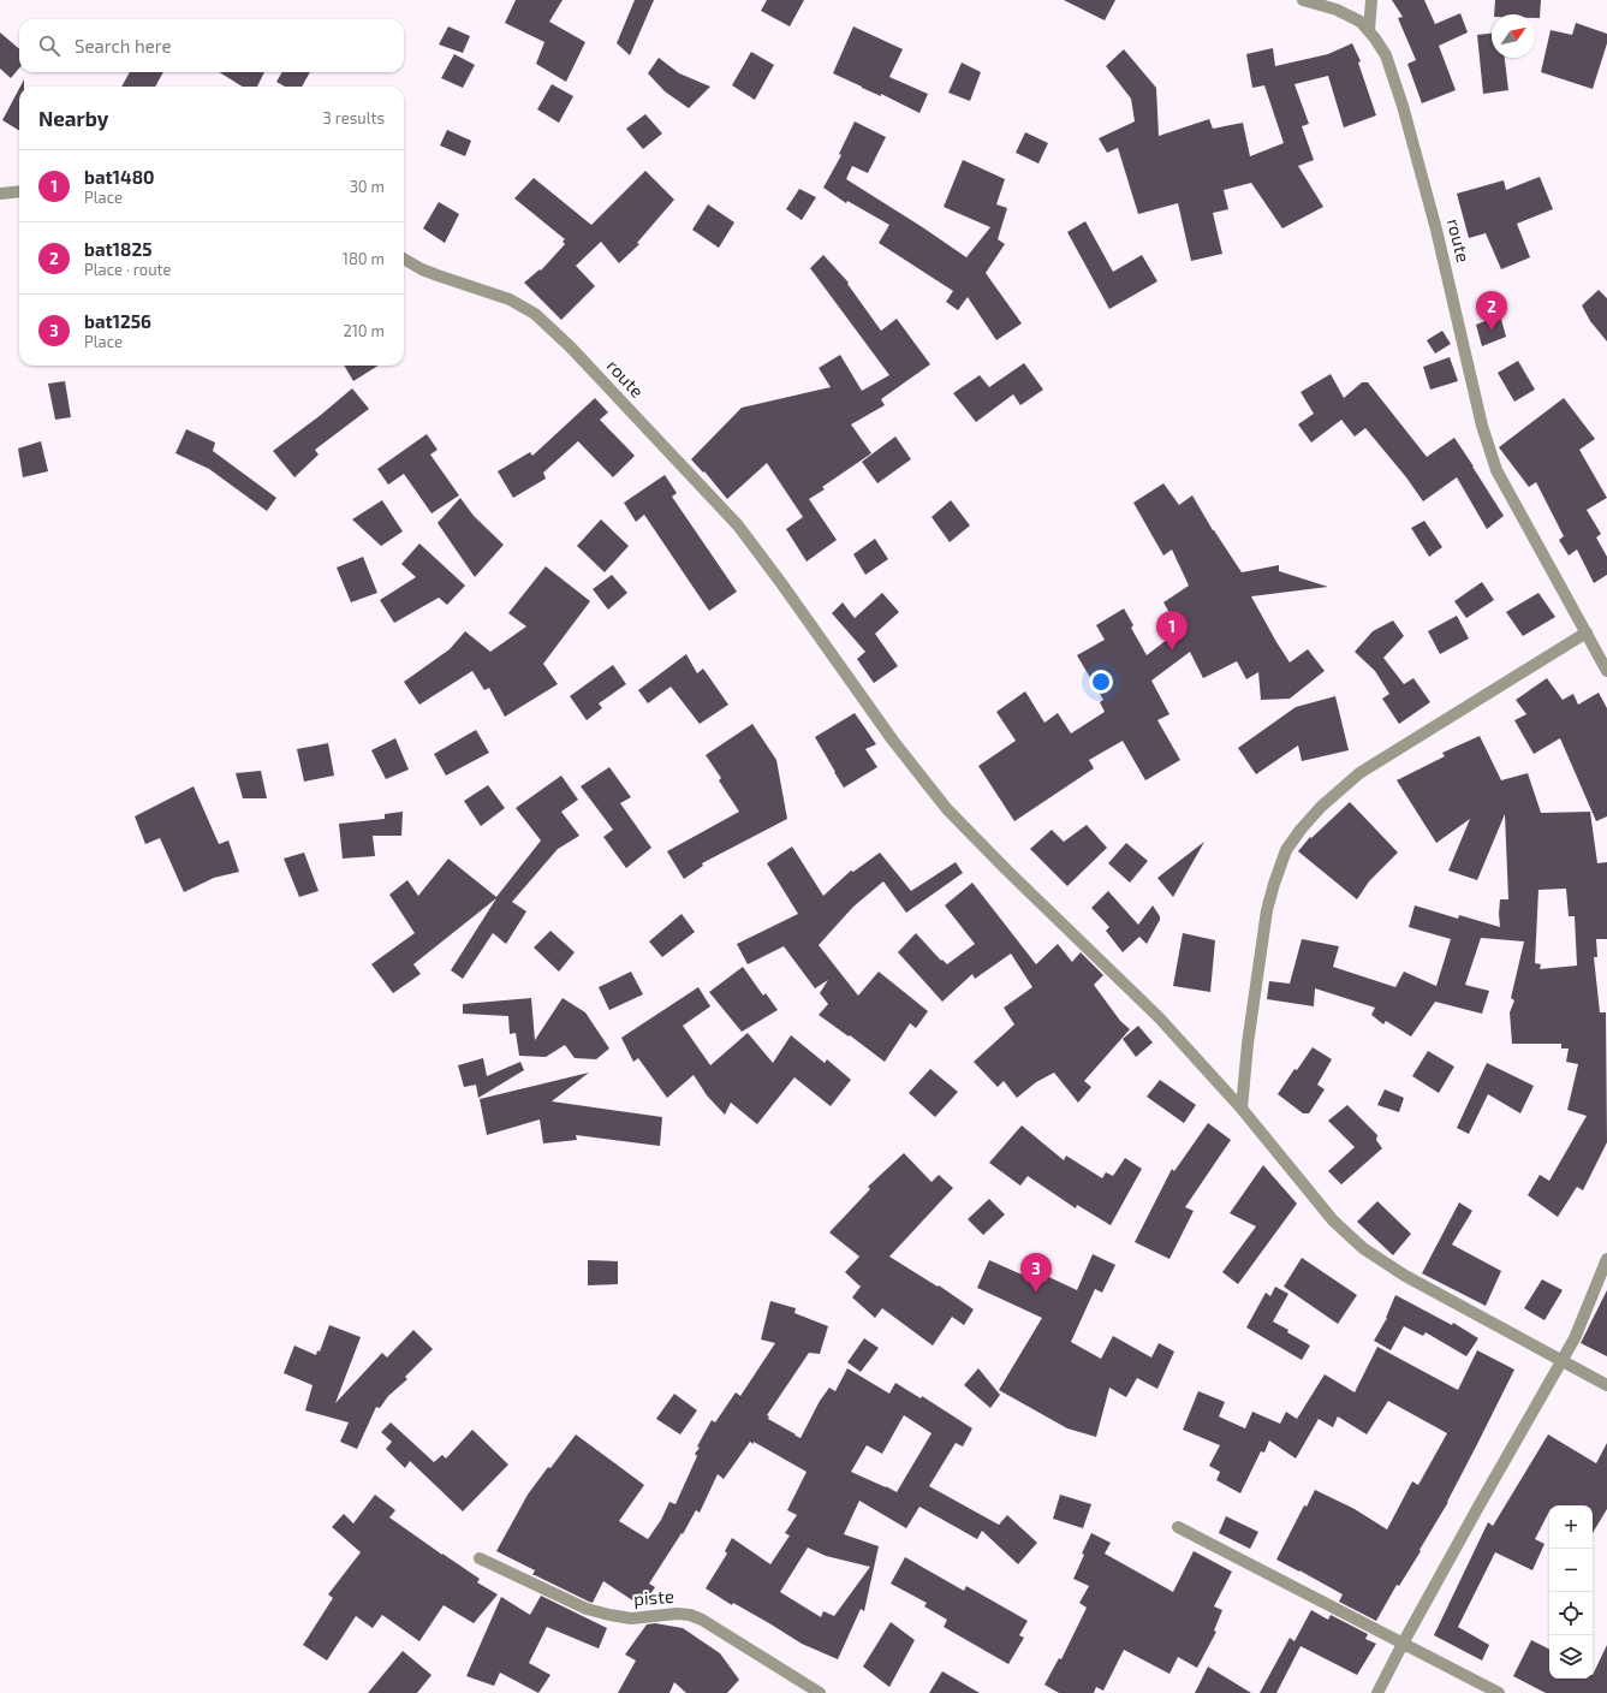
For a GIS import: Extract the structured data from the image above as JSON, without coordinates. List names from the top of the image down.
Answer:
{
  "streets": {
    "street": ["route", "piste"]
  },
  "north": "top right",
  "page": {
    "search": "Search here",
    "heading": ["Nearby", "3 results"],
    "list": [
      {
        "mark": "1",
        "name": "bat1480",
        "note": "Place",
        "value": "30 m"
      },
      {
        "mark": "2",
        "name": "bat1825",
        "note": "Place · route",
        "value": "180 m"
      },
      {
        "mark": "3",
        "name": "bat1256",
        "note": "Place",
        "value": "210 m"
      }
    ],
    "pins": ["2", "1", "3"],
    "map_buttons": ["+", "−"]
  }
}
